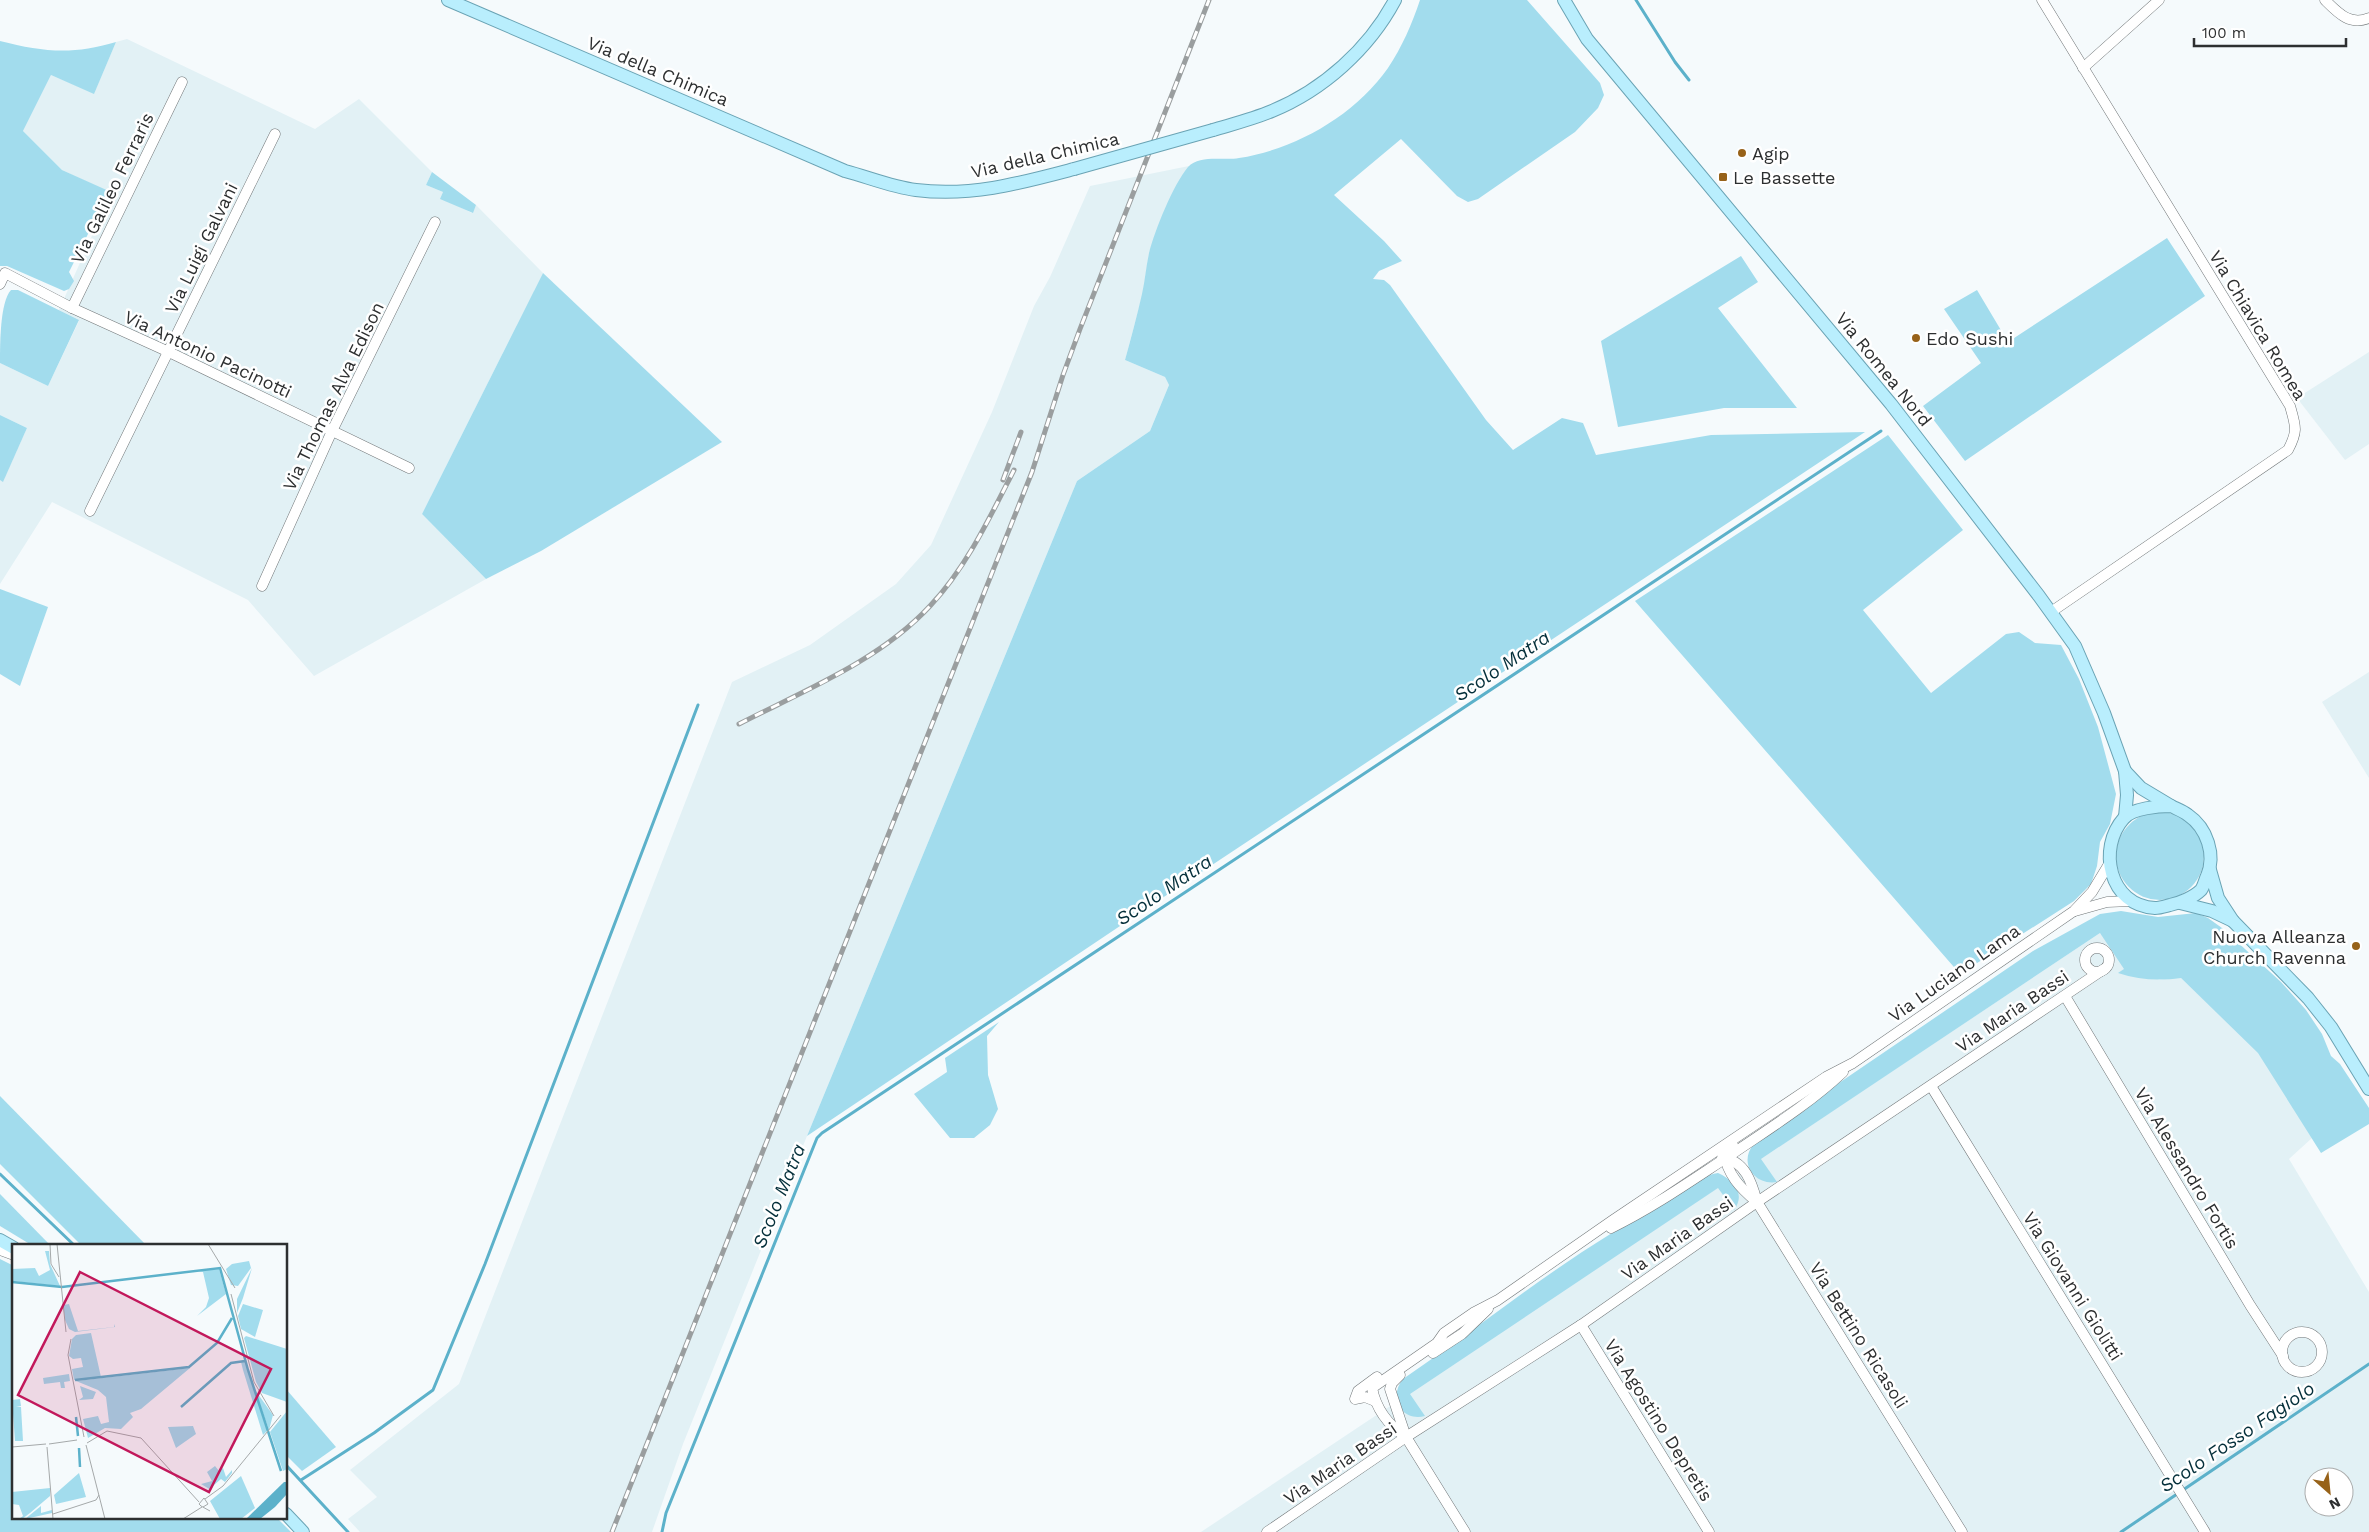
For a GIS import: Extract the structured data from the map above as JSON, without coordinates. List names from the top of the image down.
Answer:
{
  "streets": {
    "main road": ["Via della Chimica", "Via Romea Nord"],
    "street": [
      "Via Galileo Ferraris",
      "Via Luigi Galvani",
      "Via Chiavica Romea",
      "Via Antonio Pacinotti",
      "Via Thomas Alva Edison",
      "Via Luciano Lama",
      "Via Maria Bassi",
      "Via Alessandro Fortis",
      "Via Giovanni Giolitti",
      "Via Bettino Ricasoli",
      "Via Agostino Depretis"
    ]
  },
  "crossings": [
    ["Via Galileo Ferraris", "Via Antonio Pacinotti"],
    ["Via Luigi Galvani", "Via Antonio Pacinotti"],
    ["Via Chiavica Romea", "Via Romea Nord"],
    ["Via Antonio Pacinotti", "Via Thomas Alva Edison"],
    ["Via Romea Nord", "Via Luciano Lama"],
    ["Via Luciano Lama", "Via Maria Bassi"],
    ["Via Luciano Lama", "Via Bettino Ricasoli"],
    ["Via Maria Bassi", "Via Alessandro Fortis"],
    ["Via Maria Bassi", "Via Giovanni Giolitti"],
    ["Via Maria Bassi", "Via Bettino Ricasoli"],
    ["Via Maria Bassi", "Via Agostino Depretis"]
  ],
  "water": ["Scolo Matra", "Scolo Fosso Fagiolo"],
  "places": {
    "other": ["Agip", "Edo Sushi", "Nuova Alleanza Church Ravenna"],
    "transit": ["Le Bassette"]
  },
  "scale_bar": "100 m",
  "north": "bottom right"
}
